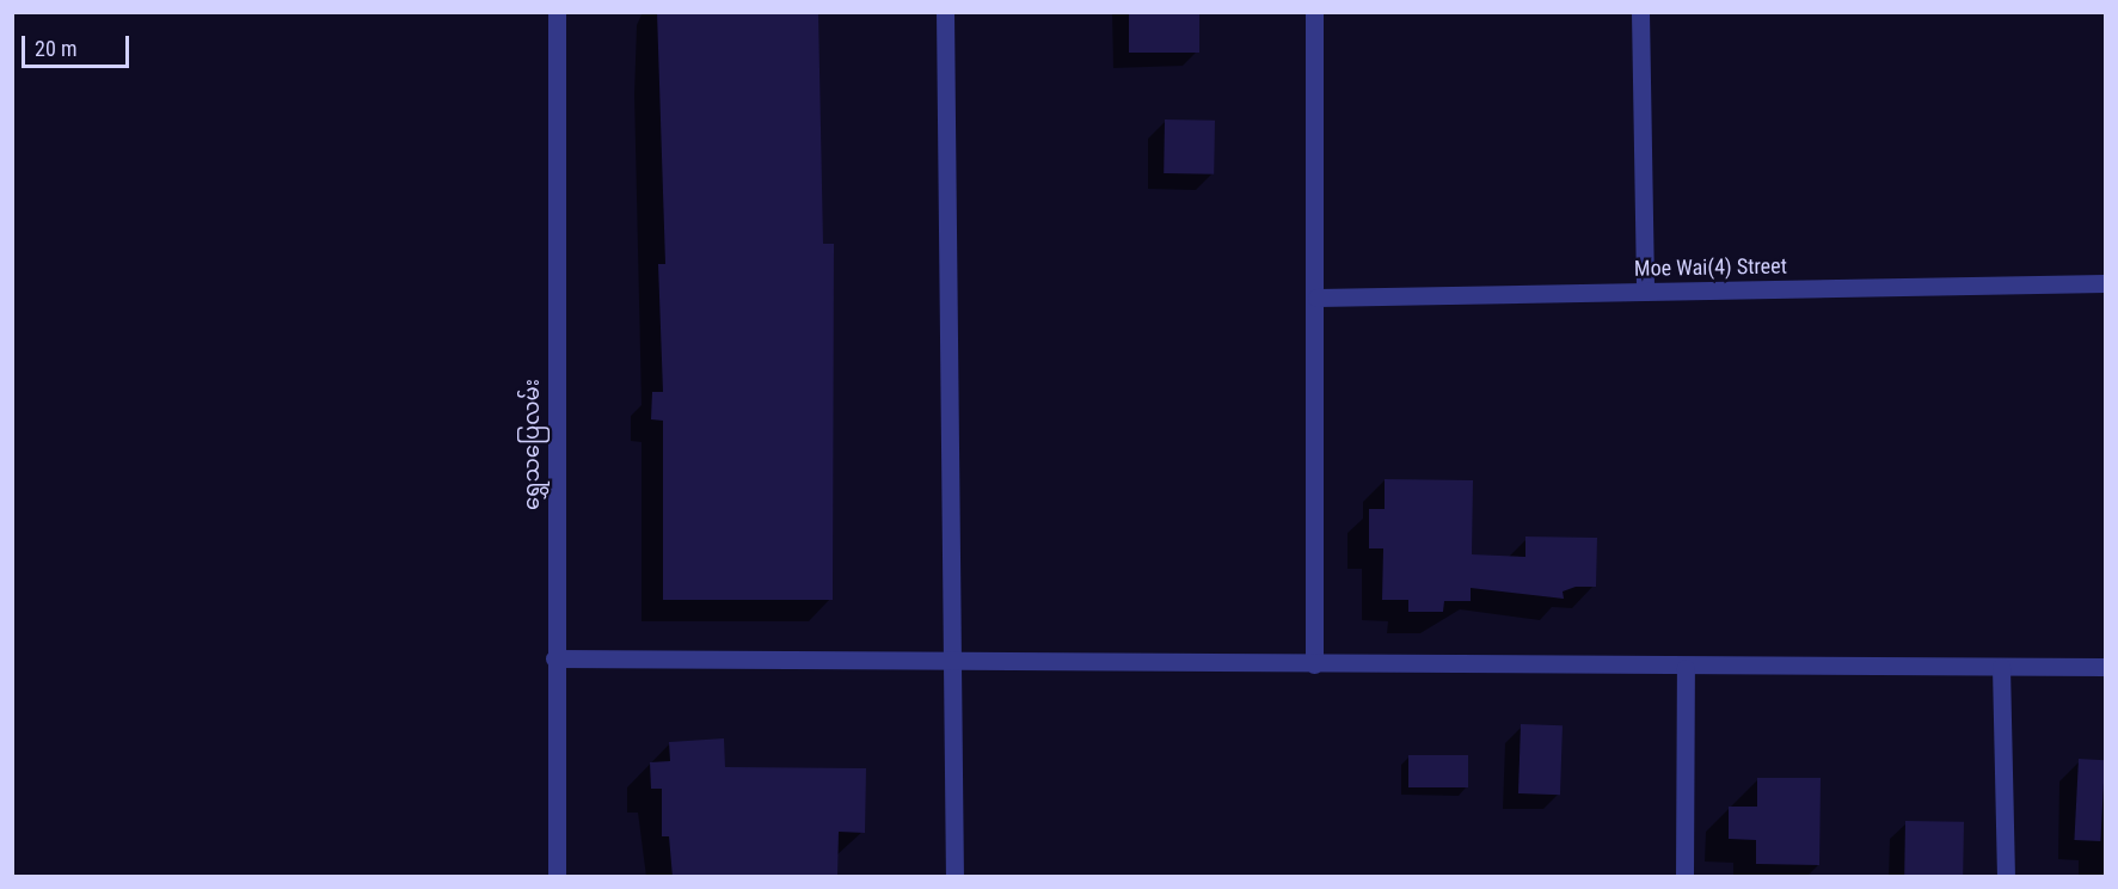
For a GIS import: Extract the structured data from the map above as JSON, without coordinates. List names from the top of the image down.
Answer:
{
  "streets": {
    "street": ["Moe Wai(4) Street", "ရွှေသပြေလမ်း"]
  },
  "scale_bar": "20 m"
}
